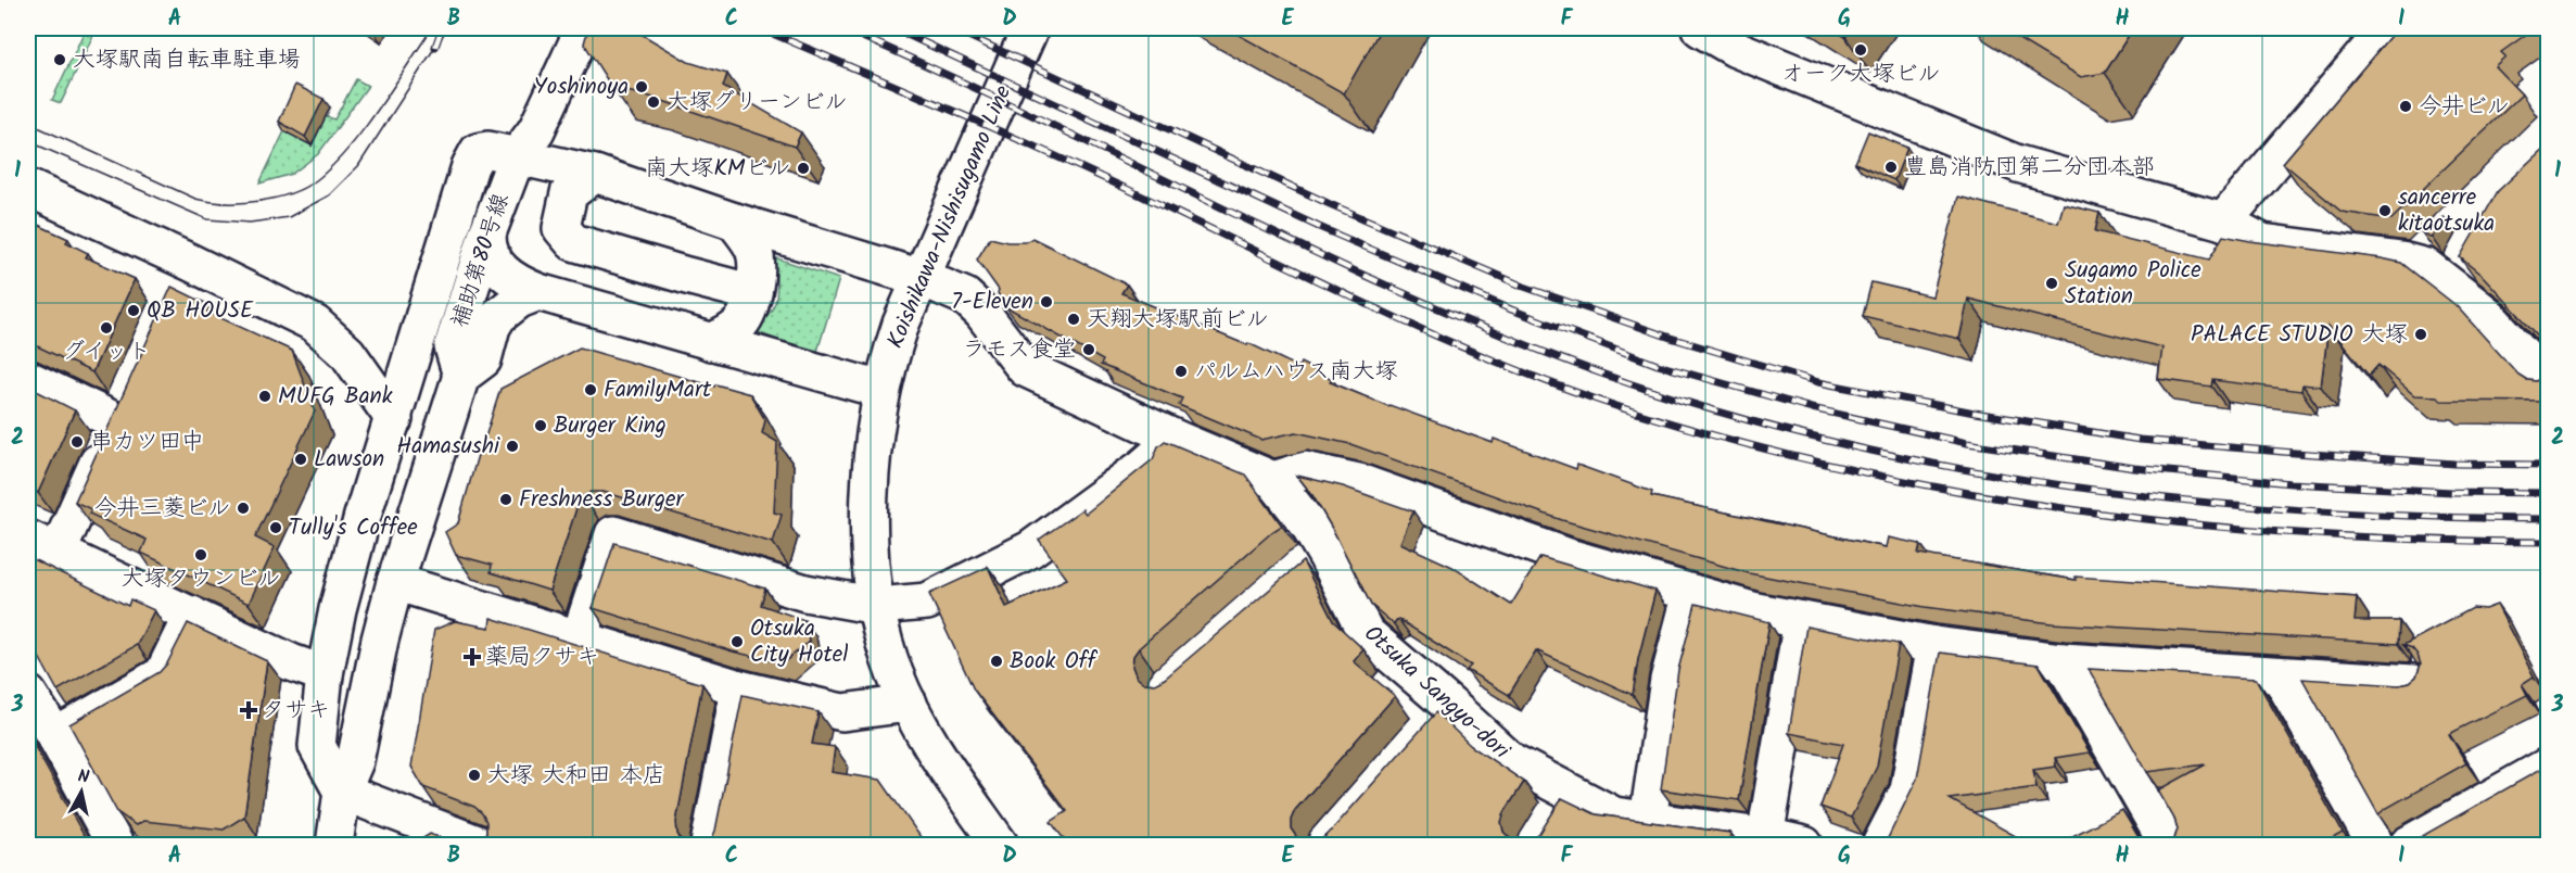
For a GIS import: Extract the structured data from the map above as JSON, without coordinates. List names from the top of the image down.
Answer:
{
  "streets": {
    "street": ["Koishikawa-Nishisugamo Line", "補助第80号線", "Otsuka Sangyo-dori"]
  },
  "crossings": [
    ["Koishikawa-Nishisugamo Line", "Otsuka Sangyo-dori"],
    ["補助第80号線", "Otsuka Sangyo-dori"]
  ],
  "places": {
    "other": [
      "オーク大塚ビル",
      "大塚駅南自転車駐車場",
      "Yoshinoya",
      "大塚グリーンビル",
      "今井ビル",
      "豊島消防団第二分団本部",
      "南大塚KMビル",
      "sancerre kitaotsuka",
      "Sugamo Police Station",
      "7-Eleven",
      "QB HOUSE",
      "天翔大塚駅前ビル",
      "グイット",
      "PALACE STUDIO 大塚",
      "ラモス食堂",
      "パルムハウス南大塚",
      "FamilyMart",
      "MUFG Bank",
      "Burger King",
      "串カツ田中",
      "Hamasushi",
      "Lawson",
      "Freshness Burger",
      "今井三菱ビル",
      "Tully's Coffee",
      "大塚タウンビル",
      "Otsuka City Hotel",
      "Book Off",
      "大塚 大和田 本店"
    ],
    "health": ["薬局クサキ", "タサキ"]
  },
  "north": "top",
  "grid": {
    "columns": [
      "A",
      "B",
      "C",
      "D",
      "E",
      "F",
      "G",
      "H",
      "I"
    ],
    "rows": ["1", "2", "3"]
  }
}
